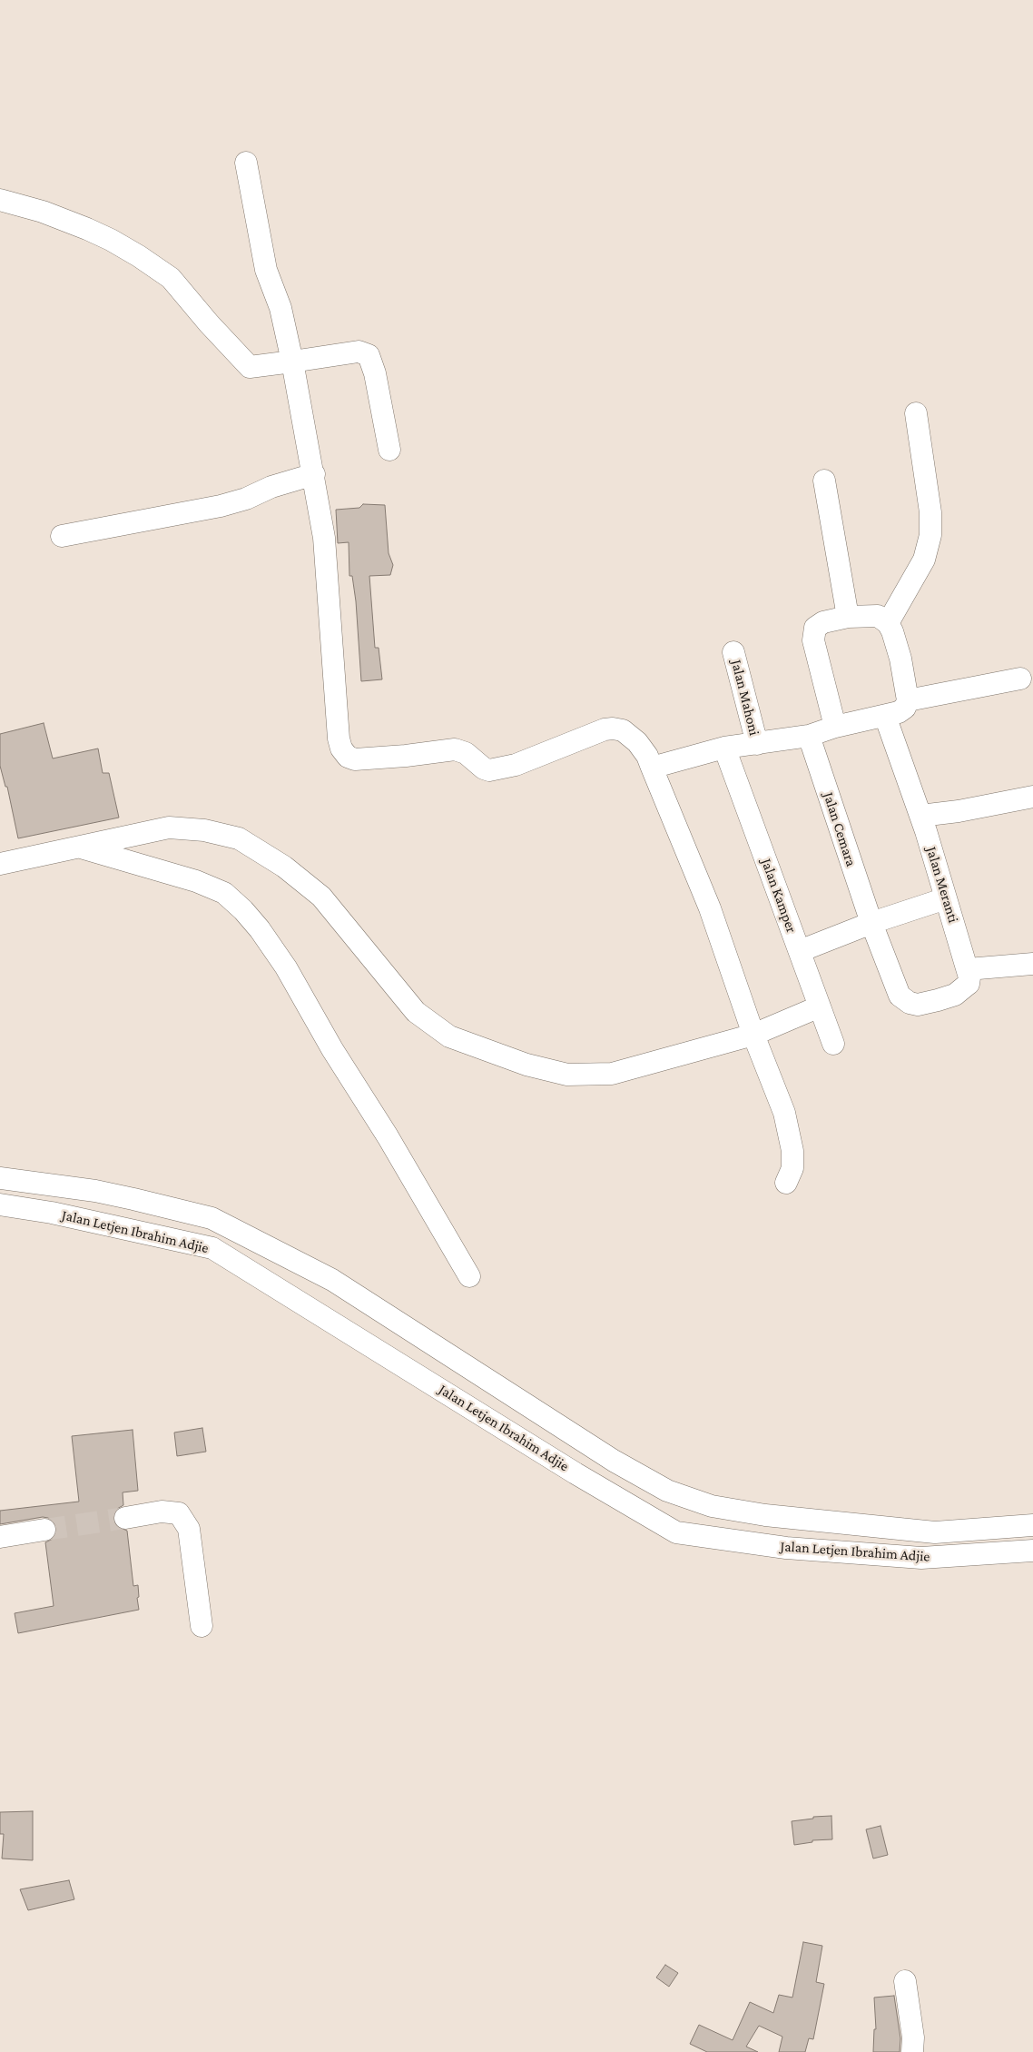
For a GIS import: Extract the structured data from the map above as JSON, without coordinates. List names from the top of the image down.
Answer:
{
  "streets": {
    "street": [
      "Jalan Mahoni",
      "Jalan Cemara",
      "Jalan Meranti",
      "Jalan Kamper",
      "Jalan Letjen Ibrahim Adjie"
    ]
  },
  "crossings": [
    ["Jalan Cemara", "Jalan Meranti"]
  ]
}
